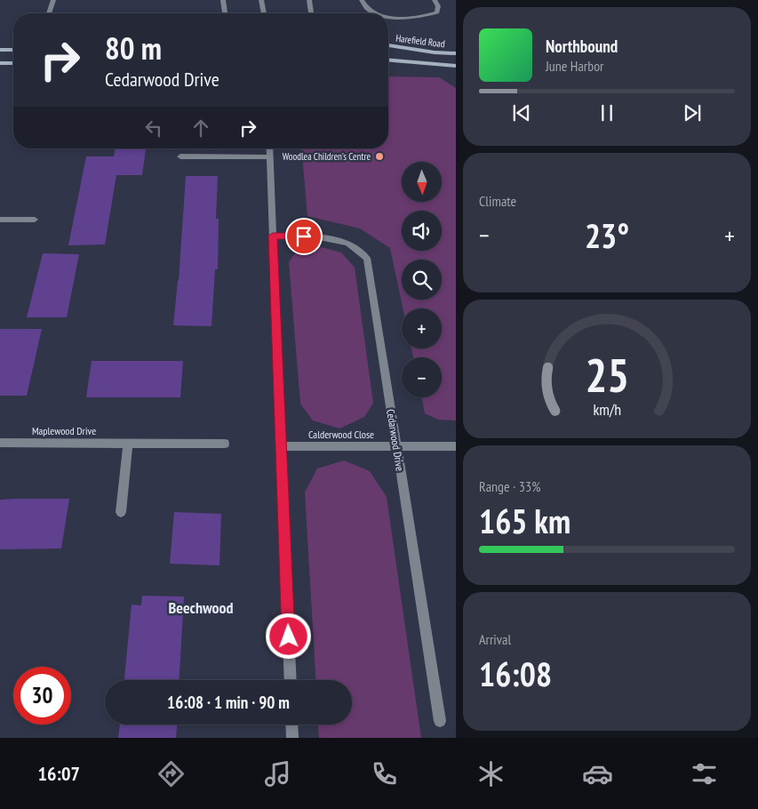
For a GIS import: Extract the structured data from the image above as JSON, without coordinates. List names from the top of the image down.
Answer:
{
  "streets": {
    "street": [
      "Harefield Road",
      "Maplewood Drive",
      "Calderwood Close",
      "Cedarwood Drive"
    ]
  },
  "crossings": [
    ["Calderwood Close", "Cedarwood Drive"]
  ],
  "districts": ["Beechwood"],
  "places": ["Woodlea Children's Centre"],
  "north": "bottom",
  "page": {
    "turn": ["80 m", "Cedarwood Drive"],
    "song": ["Northbound", "June Harbor"],
    "tile": [
      "Climate",
      ["Range · 33%", "165 km"],
      ["Arrival", "16:08"]
    ],
    "map_buttons": ["+", "−"],
    "heat": ["−", "23°", "+"],
    "limit": "30",
    "trip": "16:08 · 1 min · 90 m",
    "tabs": "16:07",
    "gauge": ["25", "km/h"]
  }
}
